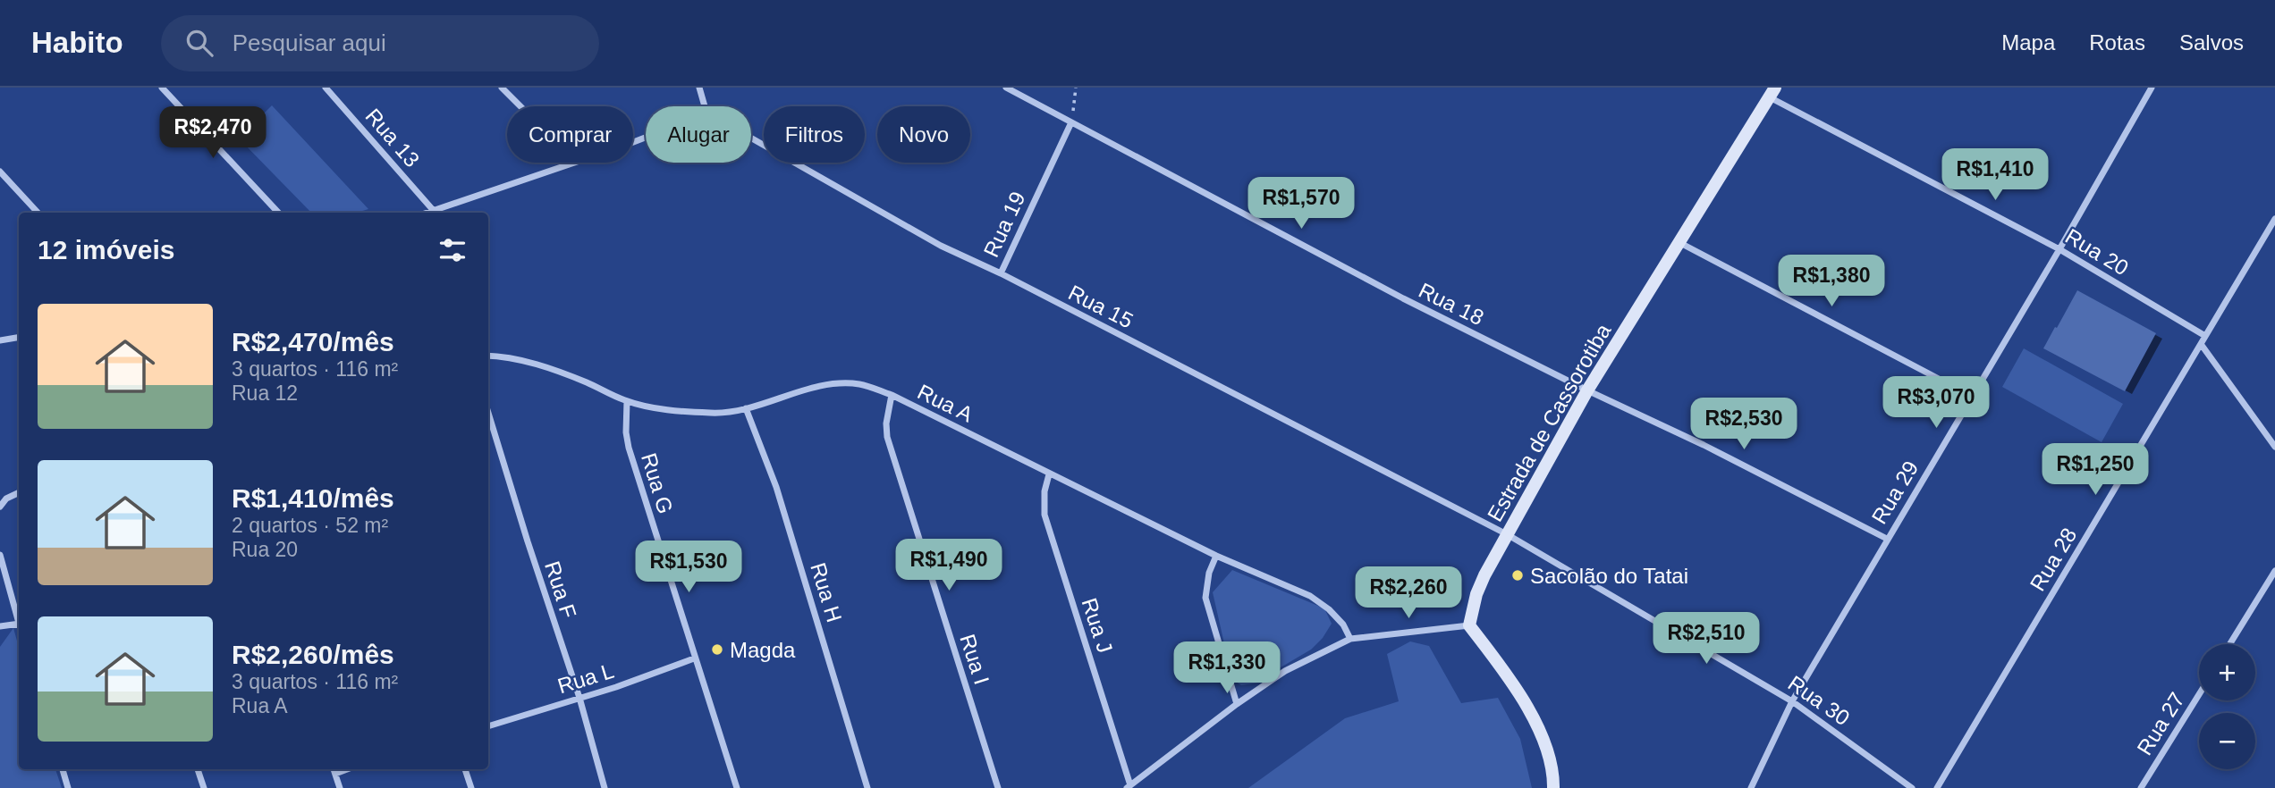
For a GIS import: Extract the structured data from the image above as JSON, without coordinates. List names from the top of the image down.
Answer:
{
  "streets": {
    "main road": ["Estrada de Cassorotiba"],
    "street": [
      "Rua 13",
      "Rua 19",
      "Rua 20",
      "Rua 18",
      "Rua 15",
      "Rua A",
      "Rua G",
      "Rua 29",
      "Rua 28",
      "Rua F",
      "Rua H",
      "Rua J",
      "Rua I",
      "Rua L",
      "Rua 30",
      "Rua 27"
    ]
  },
  "crossings": [
    ["Rua 19", "Rua 18"],
    ["Rua 19", "Rua 15"],
    ["Rua 20", "Estrada de Cassorotiba"],
    ["Rua 20", "Rua 29"],
    ["Rua 20", "Rua 28"],
    ["Rua 18", "Estrada de Cassorotiba"],
    ["Rua 18", "Rua 29"],
    ["Rua 15", "Estrada de Cassorotiba"],
    ["Rua 15", "Rua 30"],
    ["Rua A", "Rua G"],
    ["Rua A", "Rua H"],
    ["Rua A", "Rua J"],
    ["Rua A", "Rua I"],
    ["Estrada de Cassorotiba", "Rua 30"],
    ["Rua G", "Rua L"],
    ["Rua 29", "Rua 30"],
    ["Rua F", "Rua L"]
  ],
  "places": ["Sacolão do Tatai", "Magda"],
  "page": {
    "header": "Habito",
    "search": "Pesquisar aqui",
    "nav": ["Mapa", "Rotas", "Salvos"],
    "price": [
      "R$2,470",
      "R$1,410",
      "R$1,570",
      "R$1,380",
      "R$3,070",
      "R$2,530",
      "R$1,250",
      "R$1,490",
      "R$1,530",
      "R$2,260",
      "R$2,510",
      "R$1,330"
    ],
    "chip": [
      "Comprar",
      "Alugar",
      "Filtros",
      "Novo"
    ],
    "heading": "12 imóveis",
    "list": [
      {
        "name": "R$2,470/mês",
        "note": "3 quartos · 116 m² · Rua 12"
      },
      {
        "name": "R$1,410/mês",
        "note": "2 quartos · 52 m² · Rua 20"
      },
      {
        "name": "R$2,260/mês",
        "note": "3 quartos · 116 m² · Rua A"
      }
    ],
    "map_buttons": ["+", "−"]
  }
}
